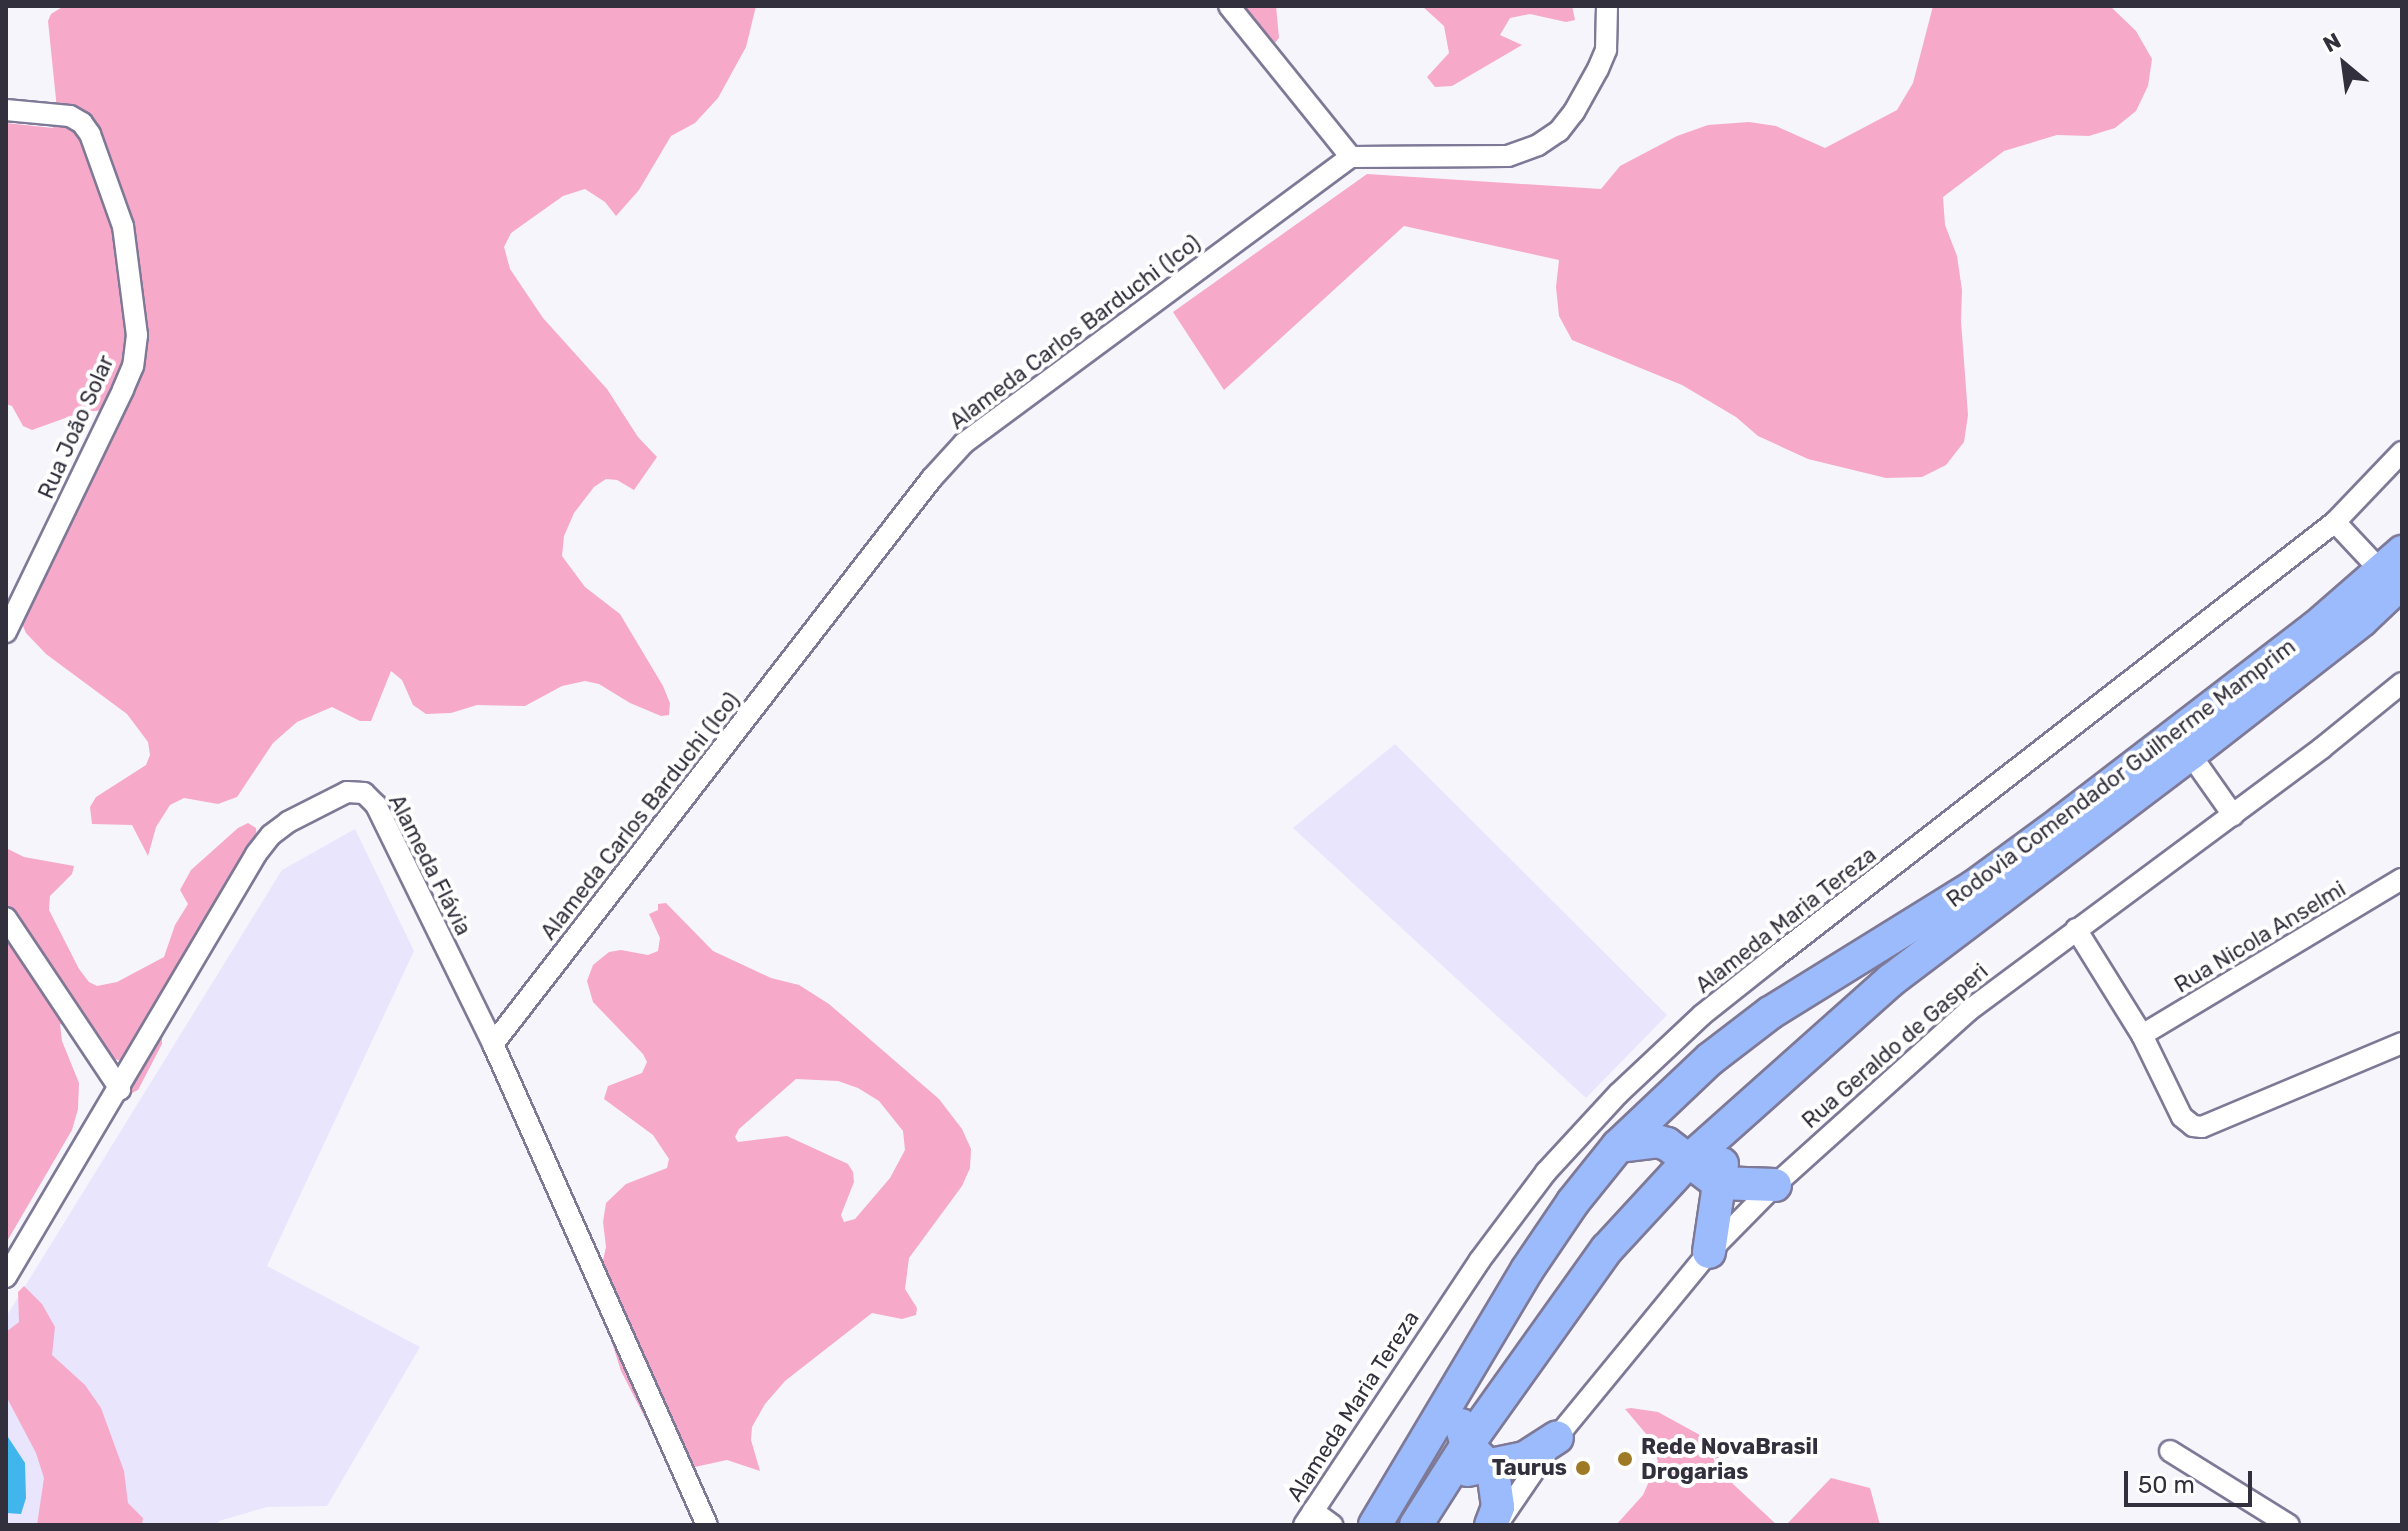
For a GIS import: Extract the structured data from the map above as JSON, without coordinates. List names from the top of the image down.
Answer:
{
  "streets": {
    "main road": ["Rodovia Comendador Guilherme Mamprim"],
    "street": [
      "Alameda Carlos Barduchi (Ico)",
      "Rua João Solar",
      "Alameda Flávia",
      "Alameda Maria Tereza",
      "Rua Nicola Anselmi",
      "Rua Geraldo de Gasperi"
    ]
  },
  "crossings": [
    ["Alameda Carlos Barduchi (Ico)", "Alameda Flávia"]
  ],
  "places": ["Rede NovaBrasil Drogarias", "Taurus"],
  "scale_bar": "50 m",
  "north": "top left"
}
